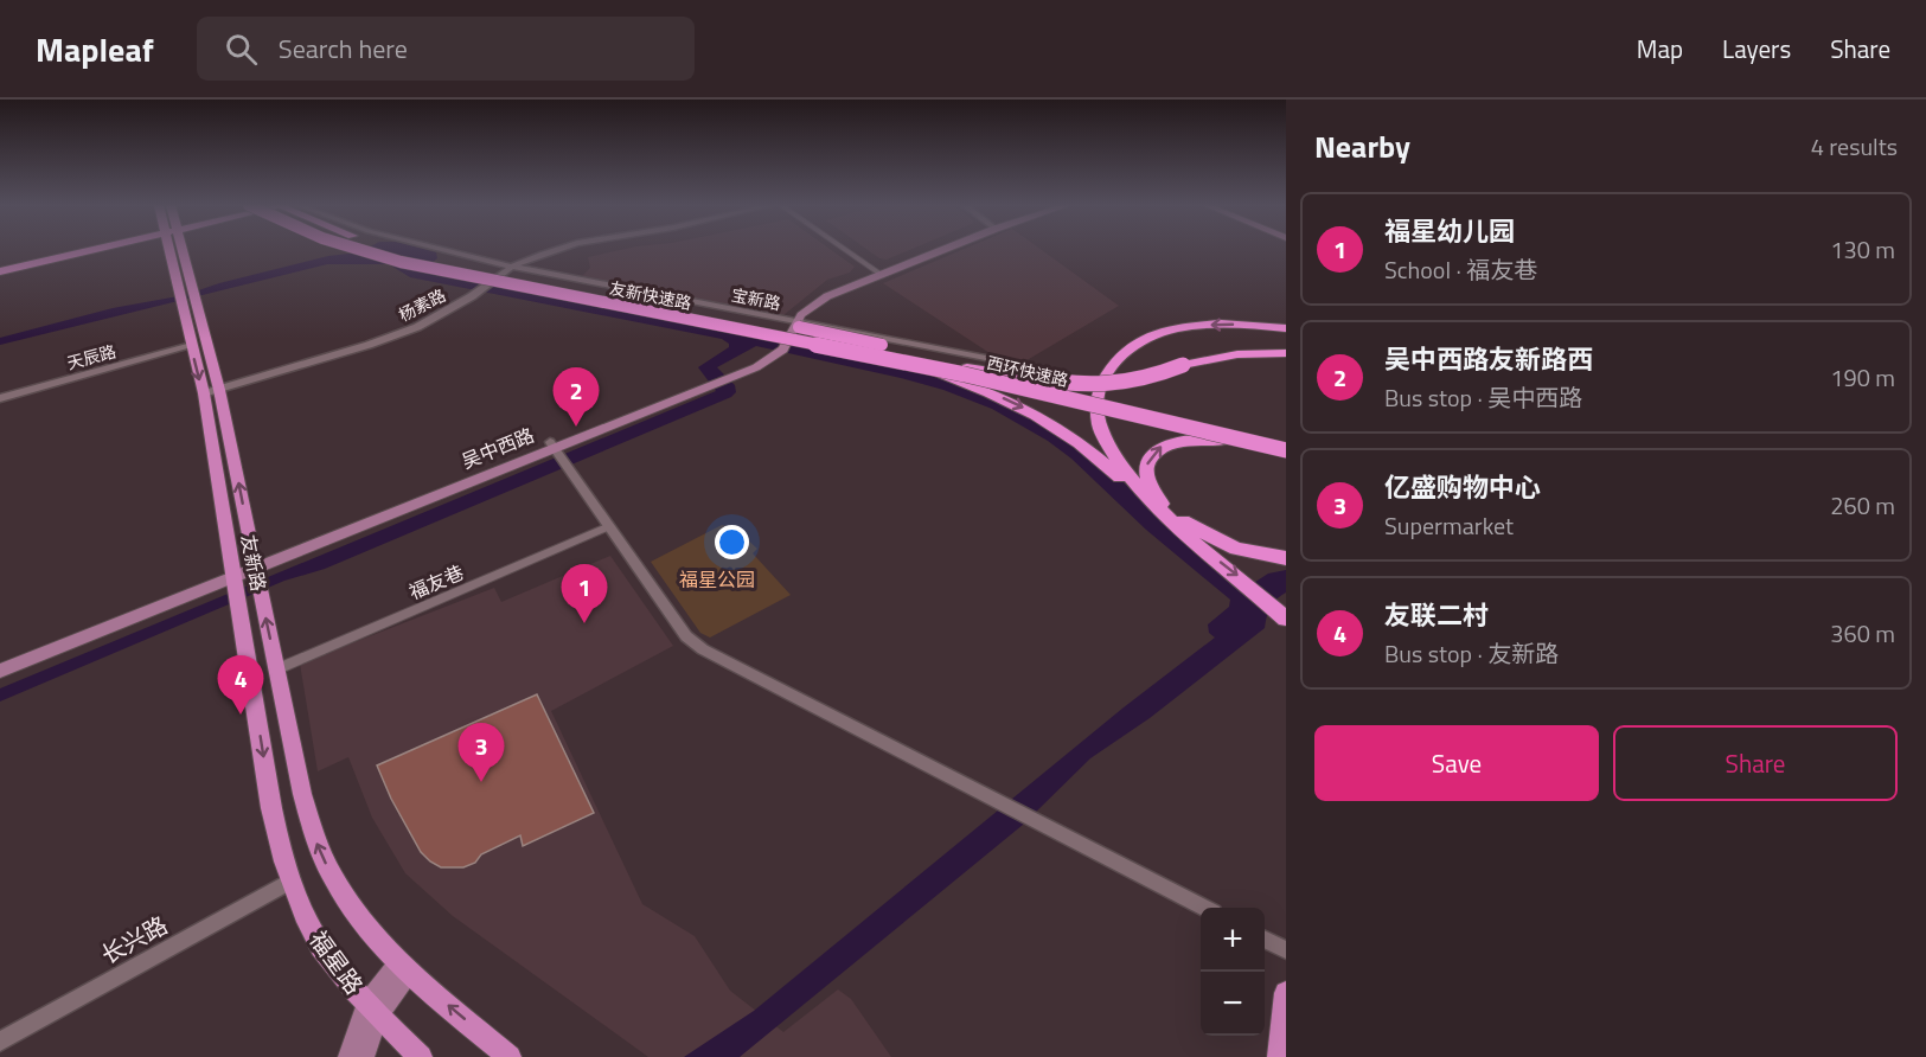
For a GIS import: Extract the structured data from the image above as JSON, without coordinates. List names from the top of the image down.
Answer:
{
  "streets": {
    "highway": ["友新快速路", "西环快速路"],
    "main road": ["吴中西路", "友新路", "福星路"],
    "street": [
      "宝新路",
      "杨素路",
      "天辰路",
      "福友巷",
      "长兴路"
    ]
  },
  "crossings": [
    ["友新快速路", "西环快速路"],
    ["宝新路", "杨素路"],
    ["宝新路", "西环快速路"],
    ["宝新路", "吴中西路"],
    ["杨素路", "友新路"],
    ["天辰路", "友新路"],
    ["西环快速路", "吴中西路"],
    ["吴中西路", "友新路"],
    ["友新路", "福友巷"],
    ["友新路", "福星路"],
    ["长兴路", "福星路"]
  ],
  "parks": ["福星公园"],
  "page": {
    "header": "Mapleaf",
    "search": "Search here",
    "nav": ["Map", "Layers", "Share"],
    "heading": ["Nearby", "4 results"],
    "list": [
      {
        "mark": "1",
        "name": "福星幼儿园",
        "note": "School · 福友巷",
        "value": "130 m"
      },
      {
        "mark": "2",
        "name": "吴中西路友新路西",
        "note": "Bus stop · 吴中西路",
        "value": "190 m"
      },
      {
        "mark": "3",
        "name": "亿盛购物中心",
        "note": "Supermarket",
        "value": "260 m"
      },
      {
        "mark": "4",
        "name": "友联二村",
        "note": "Bus stop · 友新路",
        "value": "360 m"
      }
    ],
    "pins": [
      "2",
      "1",
      "4",
      "3"
    ],
    "buttons": ["Save", "Share"],
    "map_buttons": ["+", "−"]
  }
}
